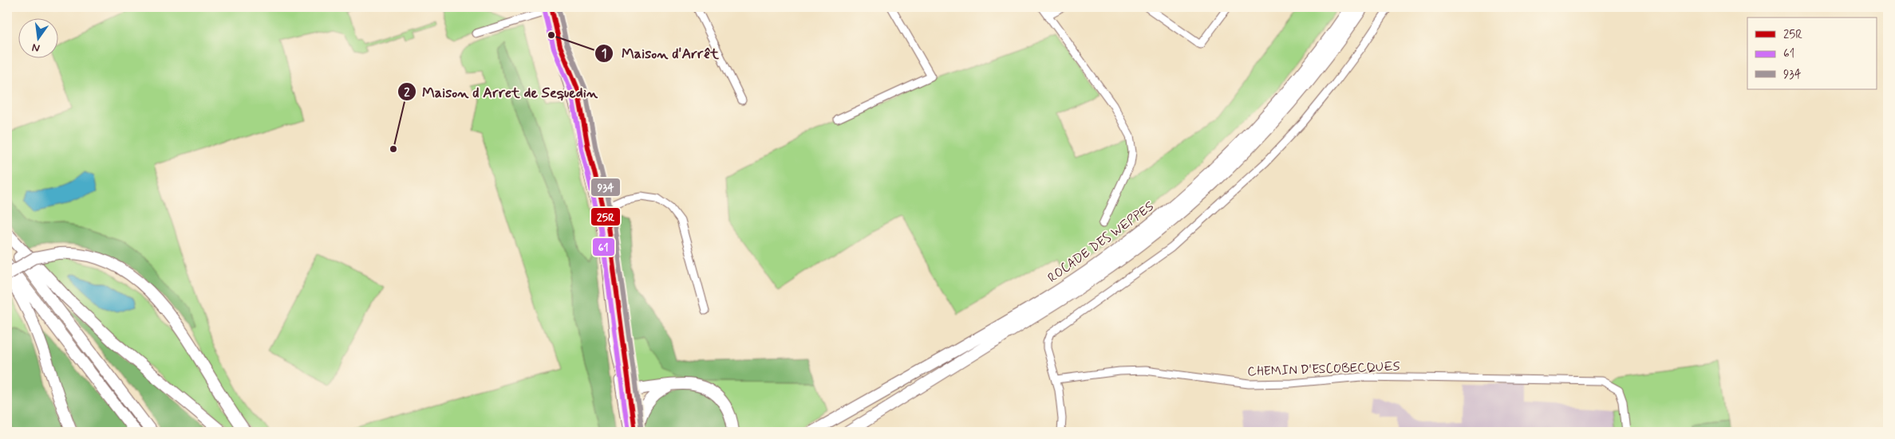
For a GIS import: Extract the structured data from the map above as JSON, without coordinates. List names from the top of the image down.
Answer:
{
  "streets": {
    "highway": ["ROCADE DES WEPPES"],
    "street": ["CHEMIN D'ESCOBECQUES"]
  },
  "places": ["Maison d'Arrêt", "Maison d Arret de Sequedin"],
  "lines": ["transit line 25R", "transit line 934", "transit line 61"],
  "legend": ["25R", "61", "934"],
  "north": "bottom"
}
